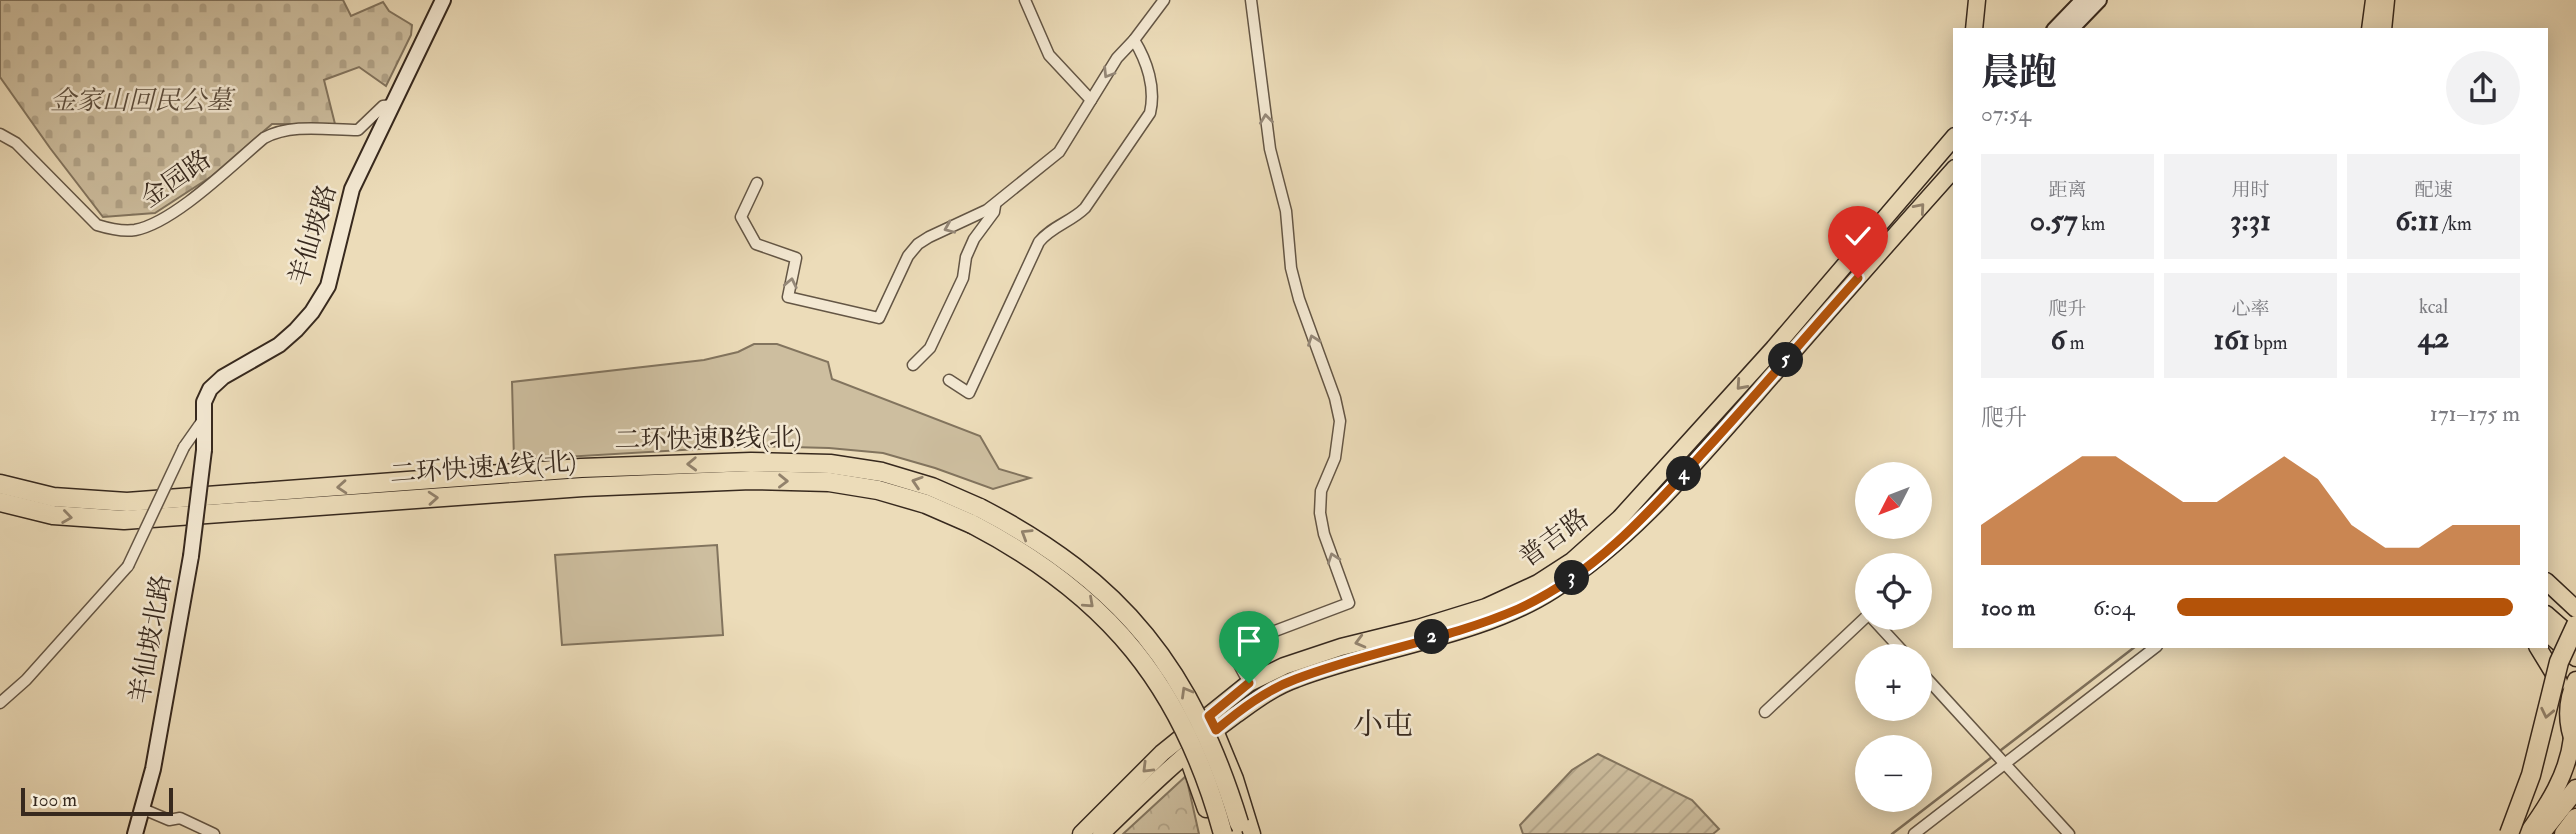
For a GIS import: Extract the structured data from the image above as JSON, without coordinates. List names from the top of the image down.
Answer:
{
  "streets": {
    "highway": ["二环快速B线(北)", "二环快速A线(北)"],
    "main road": ["普吉路"],
    "street": ["金园路", "羊仙坡路", "羊仙坡北路"]
  },
  "crossings": [
    ["金园路", "羊仙坡路"],
    ["羊仙坡路", "羊仙坡北路"],
    ["二环快速B线(北)", "二环快速A线(北)"]
  ],
  "one_way": ["二环快速B线(北)", "二环快速A线(北)"],
  "districts": ["小屯"],
  "parks": ["金家山回民公墓"],
  "scale_bar": "100 m",
  "north": "bottom left",
  "page": {
    "heading": ["晨跑", "07:54"],
    "stats": [
      ["距离", "0.57 km"],
      ["用时", "3:31"],
      ["配速", "6:11 /km"],
      ["爬升", "6 m"],
      ["心率", "161 bpm"],
      ["kcal", "42"]
    ],
    "pins": [
      "5",
      "4",
      "3",
      "2"
    ],
    "chart": ["爬升", "171–175 m"],
    "map_buttons": ["+", "−"],
    "list": [
      {
        "name": "100 m",
        "note": "6:04"
      }
    ],
    "scale": "100 m"
  }
}
